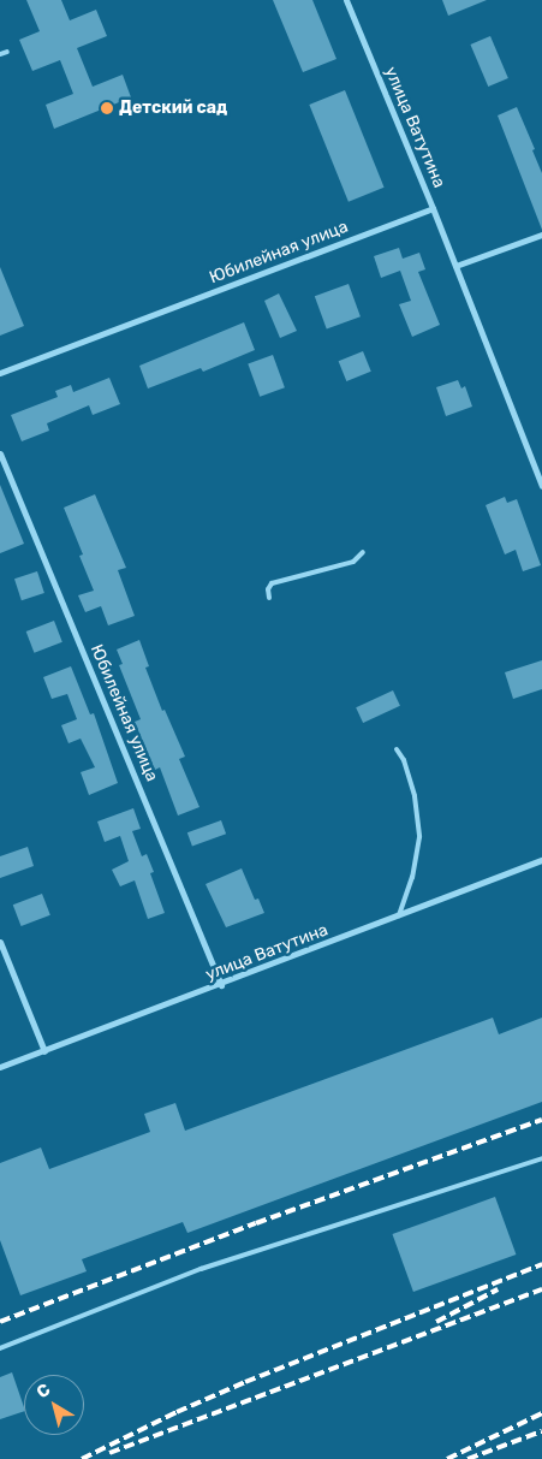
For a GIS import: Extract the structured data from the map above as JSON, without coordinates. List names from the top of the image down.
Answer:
{
  "streets": {
    "street": ["улица Ватутина", "Юбилейная улица"]
  },
  "crossings": [
    ["улица Ватутина", "Юбилейная улица"]
  ],
  "places": ["Детский сад"],
  "north": "top left"
}
